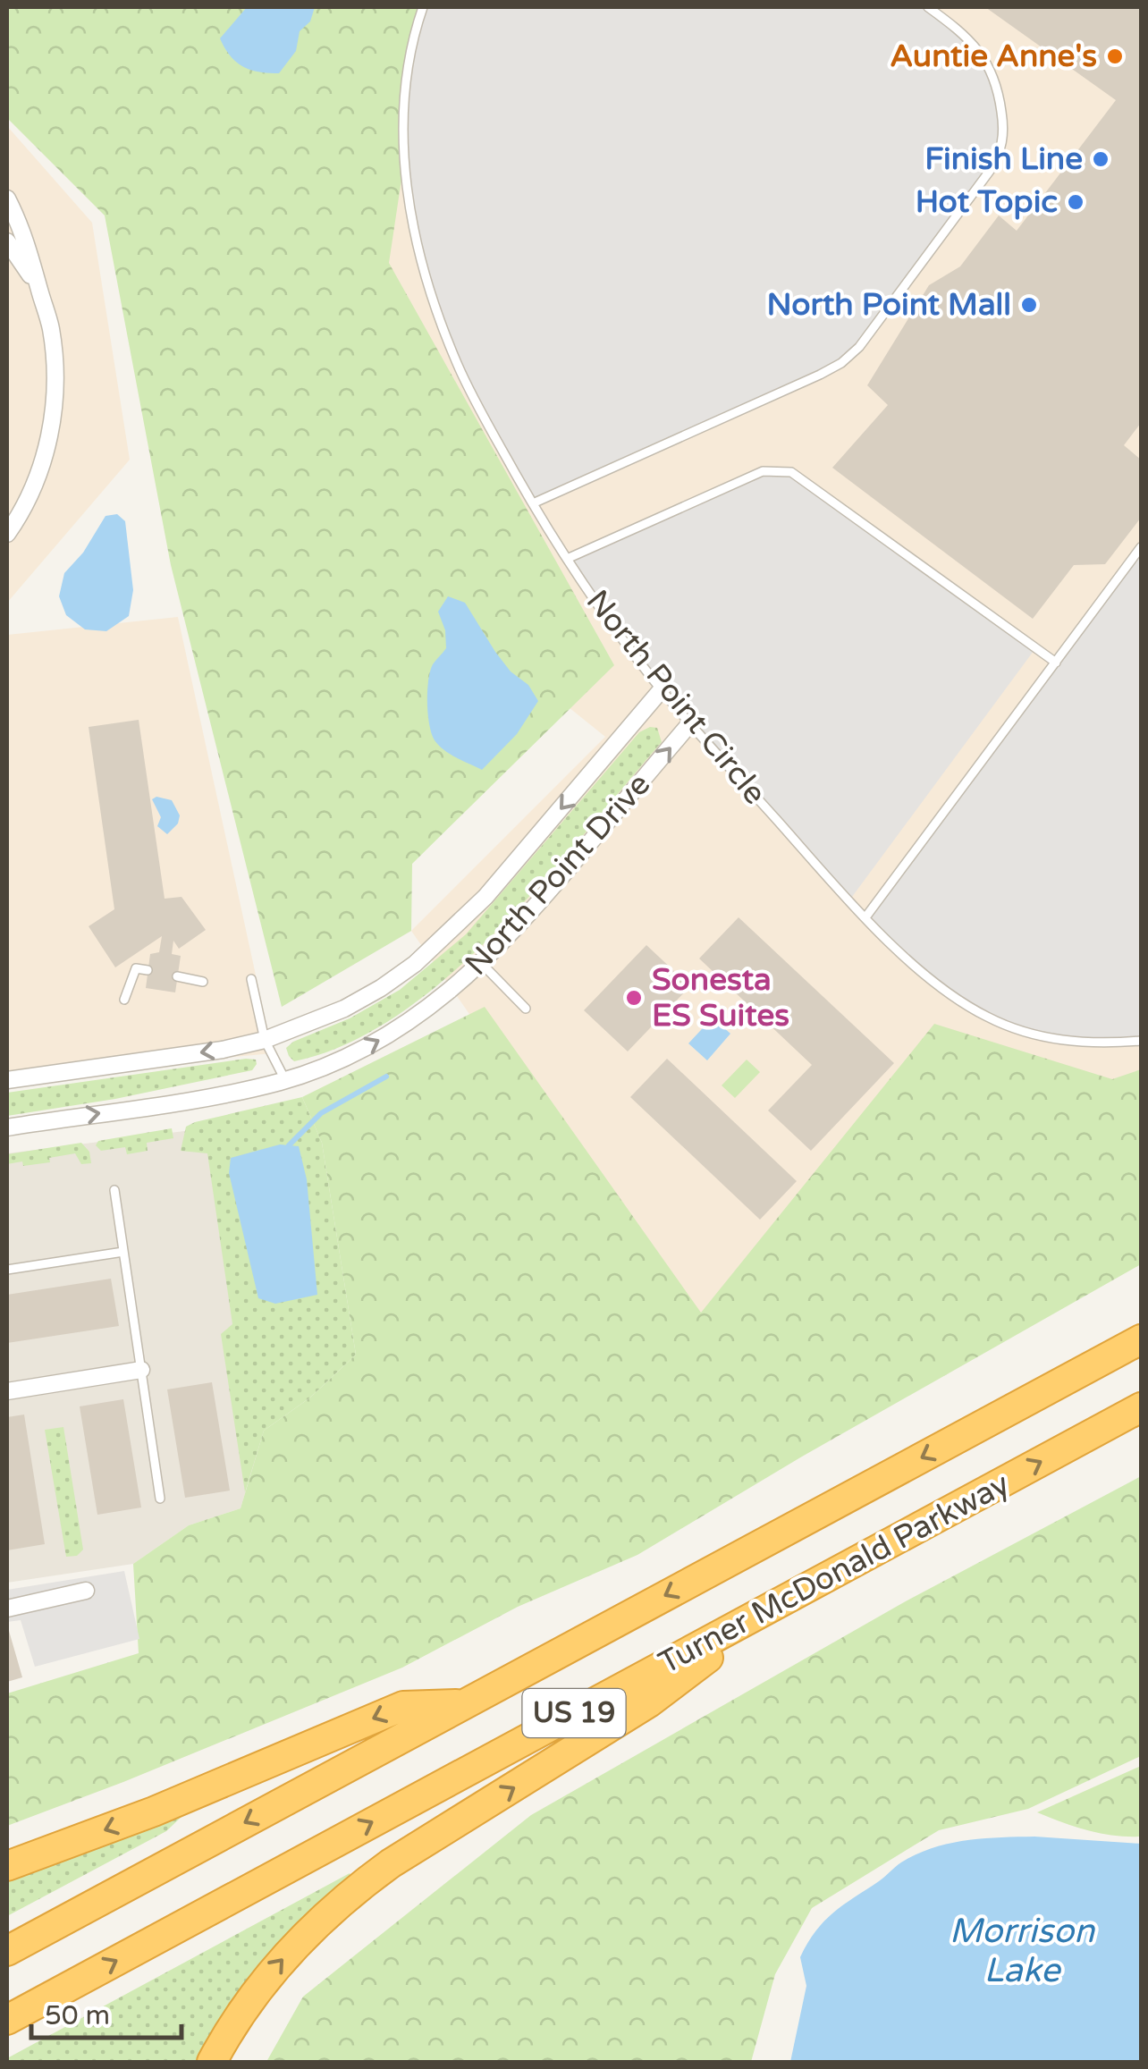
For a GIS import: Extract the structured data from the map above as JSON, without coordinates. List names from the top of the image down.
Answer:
{
  "streets": {
    "highway": ["Turner McDonald Parkway", "US 19"],
    "street": ["North Point Drive"],
    "lane": ["North Point Circle"]
  },
  "crossings": [
    ["North Point Circle", "North Point Drive"]
  ],
  "water": ["Morrison Lake"],
  "places": [
    "Auntie Anne's",
    "Finish Line",
    "Hot Topic",
    "North Point Mall",
    "Sonesta ES Suites"
  ],
  "scale_bar": "50 m"
}
